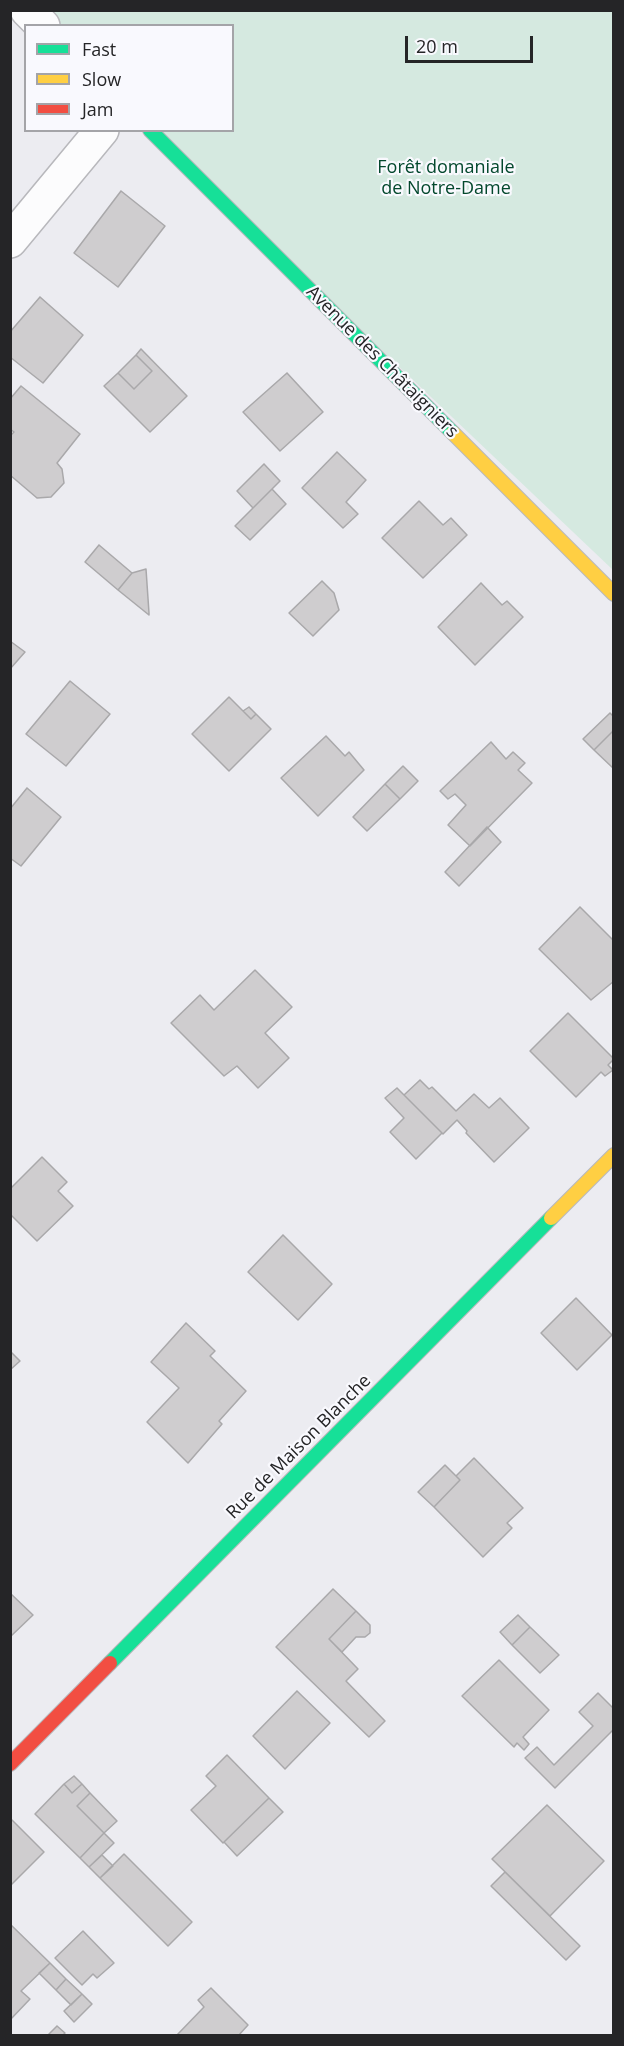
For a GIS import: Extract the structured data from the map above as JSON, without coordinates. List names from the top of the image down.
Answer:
{
  "streets": {
    "street": ["Avenue des Châtaigniers", "Rue de Maison Blanche"]
  },
  "parks": ["Forêt domaniale de Notre-Dame"],
  "legend": ["Fast", "Slow", "Jam"],
  "scale_bar": "20 m"
}
